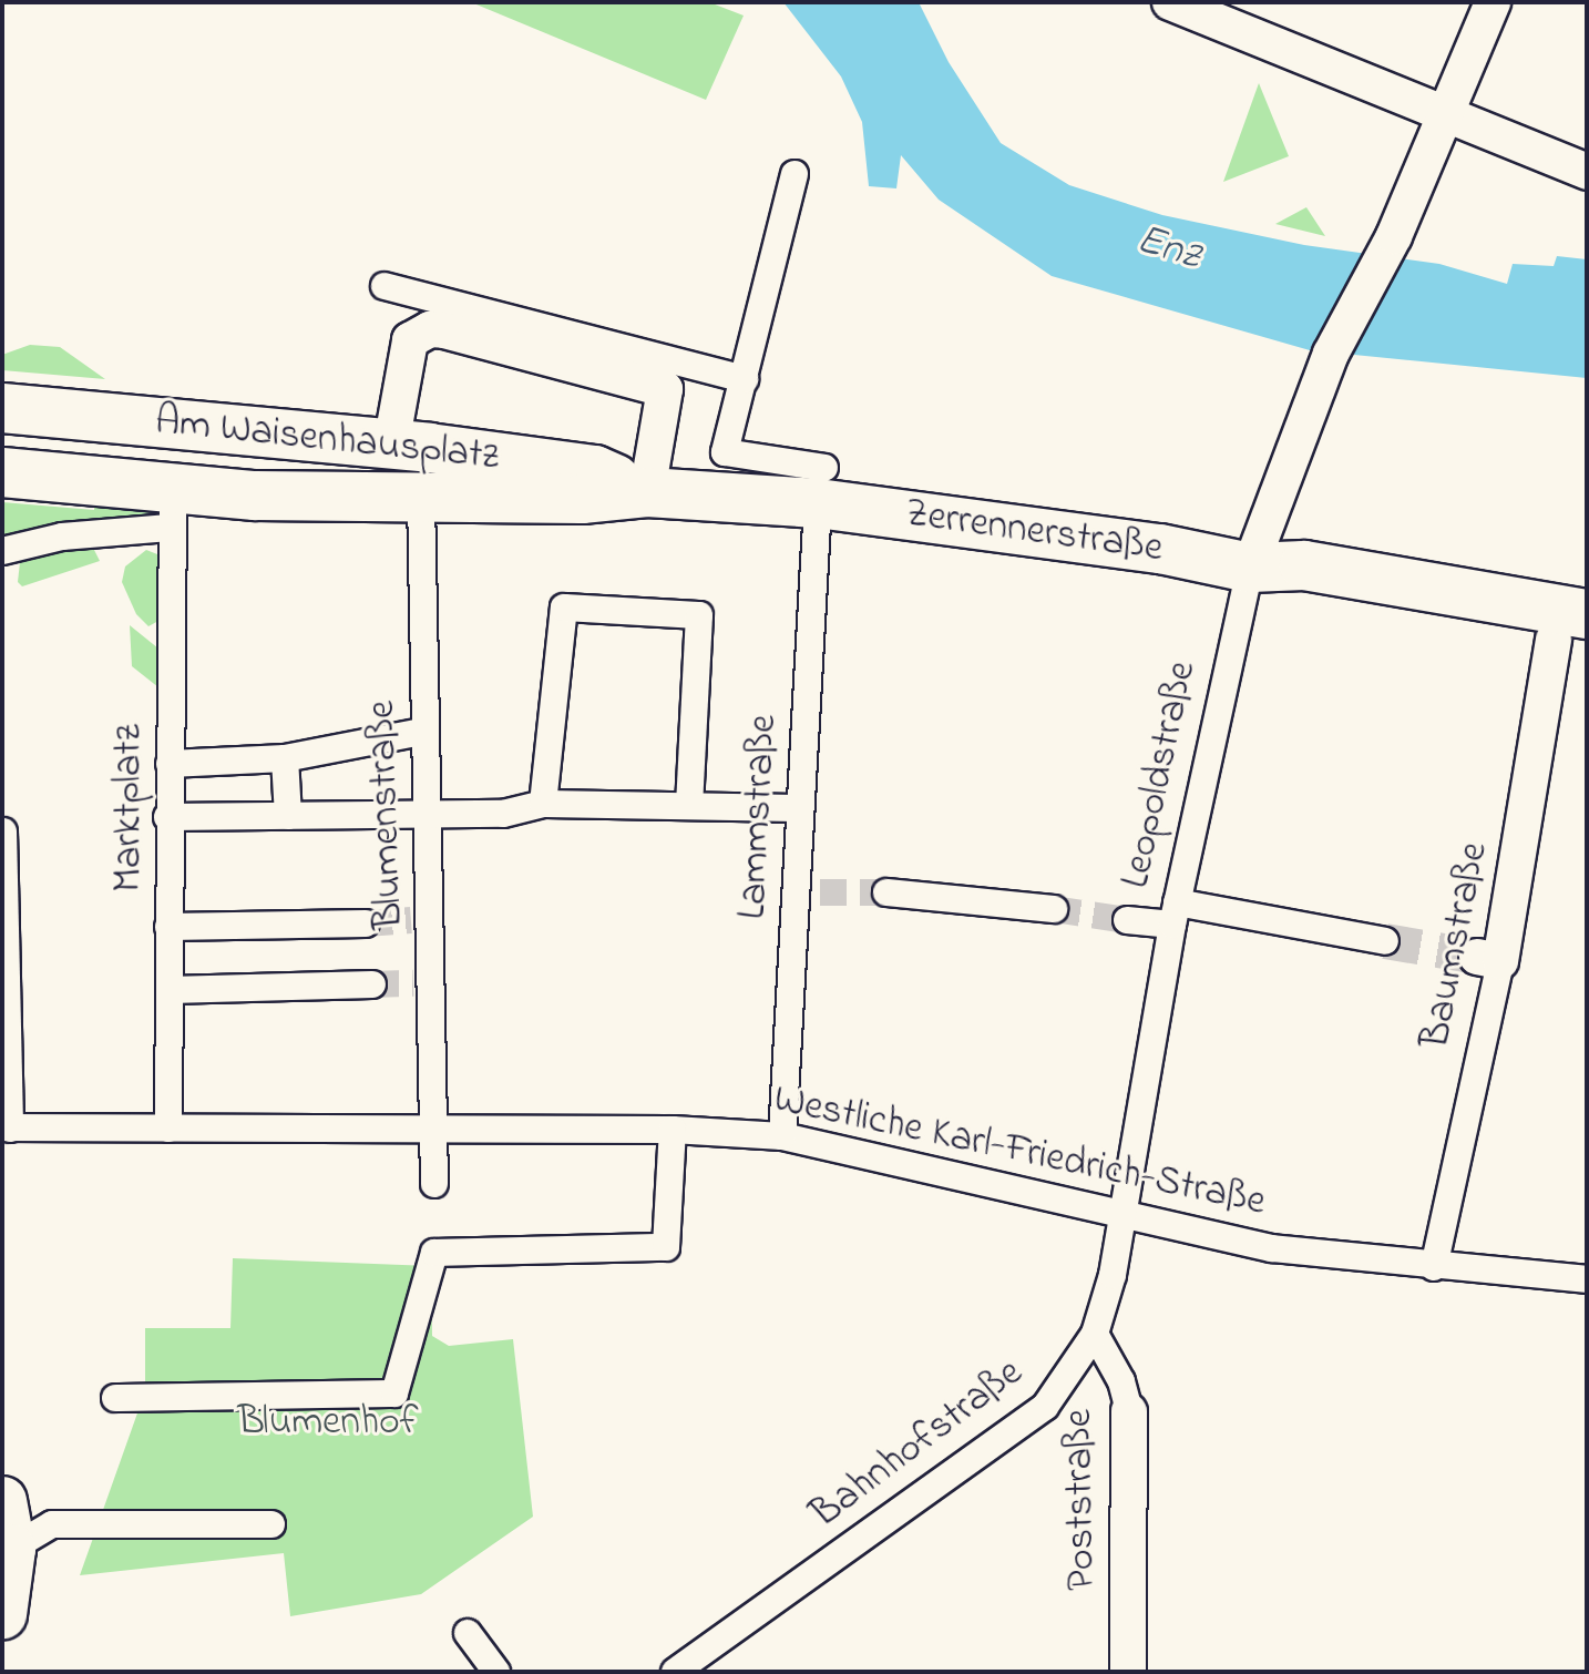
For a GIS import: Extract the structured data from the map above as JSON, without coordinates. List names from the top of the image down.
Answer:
{
  "streets": {
    "main road": ["Am Waisenhausplatz", "Zerrennerstraße"],
    "street": [
      "Leopoldstraße",
      "Marktplatz",
      "Blumenstraße",
      "Lammstraße",
      "Baumstraße",
      "Westliche Karl-Friedrich-Straße",
      "Bahnhofstraße",
      "Poststraße"
    ]
  },
  "crossings": [
    ["Am Waisenhausplatz", "Zerrennerstraße"],
    ["Am Waisenhausplatz", "Marktplatz"],
    ["Am Waisenhausplatz", "Blumenstraße"],
    ["Am Waisenhausplatz", "Lammstraße"],
    ["Zerrennerstraße", "Leopoldstraße"],
    ["Zerrennerstraße", "Lammstraße"],
    ["Zerrennerstraße", "Baumstraße"],
    ["Leopoldstraße", "Westliche Karl-Friedrich-Straße"],
    ["Leopoldstraße", "Bahnhofstraße"],
    ["Marktplatz", "Westliche Karl-Friedrich-Straße"],
    ["Blumenstraße", "Westliche Karl-Friedrich-Straße"],
    ["Lammstraße", "Westliche Karl-Friedrich-Straße"],
    ["Baumstraße", "Westliche Karl-Friedrich-Straße"],
    ["Westliche Karl-Friedrich-Straße", "Bahnhofstraße"],
    ["Bahnhofstraße", "Poststraße"]
  ],
  "water": ["Enz"],
  "parks": ["Blumenhof"]
}
